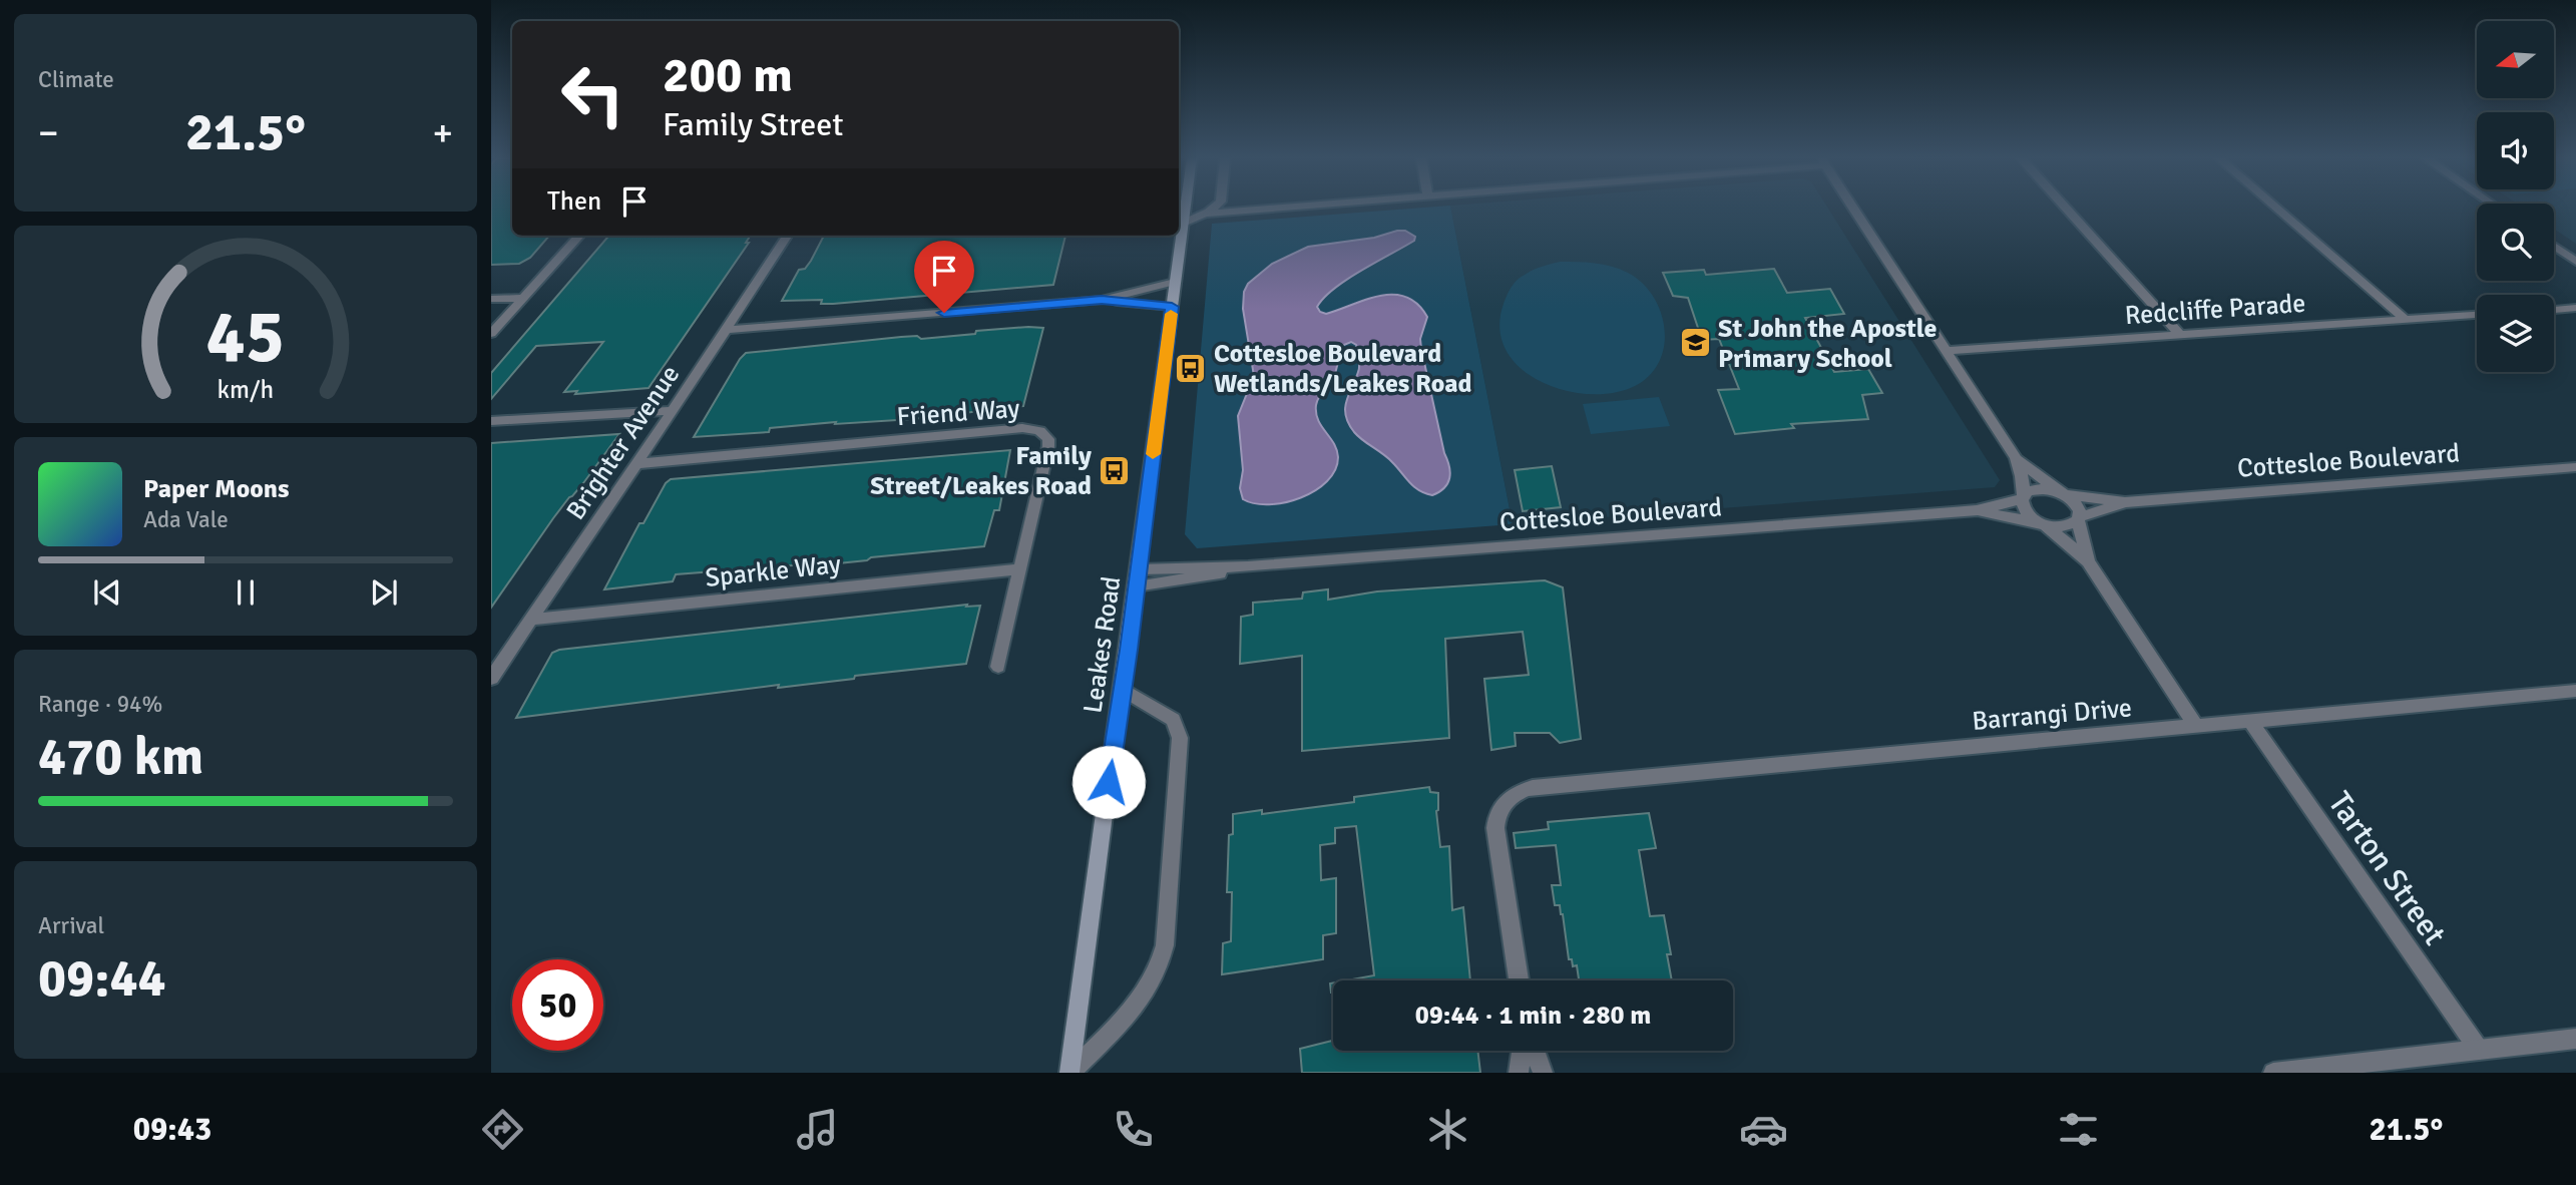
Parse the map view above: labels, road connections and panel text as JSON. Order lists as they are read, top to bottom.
{
  "streets": {
    "main road": ["Leakes Road"],
    "street": [
      "Redcliffe Parade",
      "Friend Way",
      "Brighter Avenue",
      "Cottesloe Boulevard",
      "Sparkle Way",
      "Barrangi Drive",
      "Tarton Street"
    ]
  },
  "crossings": [
    ["Friend Way", "Brighter Avenue"],
    ["Friend Way", "Sparkle Way"],
    ["Brighter Avenue", "Sparkle Way"],
    ["Cottesloe Boulevard", "Leakes Road"],
    ["Barrangi Drive", "Tarton Street"]
  ],
  "places": {
    "school or university": ["St John the Apostle Primary School"],
    "bus stop": ["Cottesloe Boulevard Wetlands/Leakes Road", "Family Street/Leakes Road"]
  },
  "north": "left",
  "page": {
    "tile": [
      "Climate",
      ["Range · 94%", "470 km"],
      ["Arrival", "09:44"]
    ],
    "turn": ["200 m", "Family Street"],
    "heat": ["−", "21.5°", "+"],
    "then": "Then",
    "song": ["Paper Moons", "Ada Vale"],
    "limit": "50",
    "trip": "09:44 · 1 min · 280 m",
    "tabs": ["09:43", "21.5°"],
    "gauge": ["45", "km/h"]
  }
}
